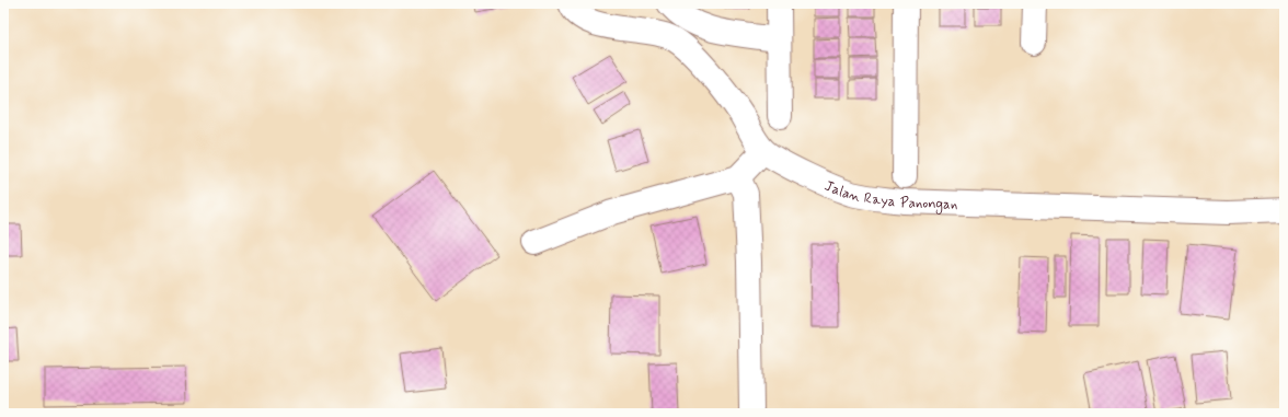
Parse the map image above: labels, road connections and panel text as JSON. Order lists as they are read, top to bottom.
{
  "streets": {
    "street": ["Jalan Raya Panongan"]
  }
}
